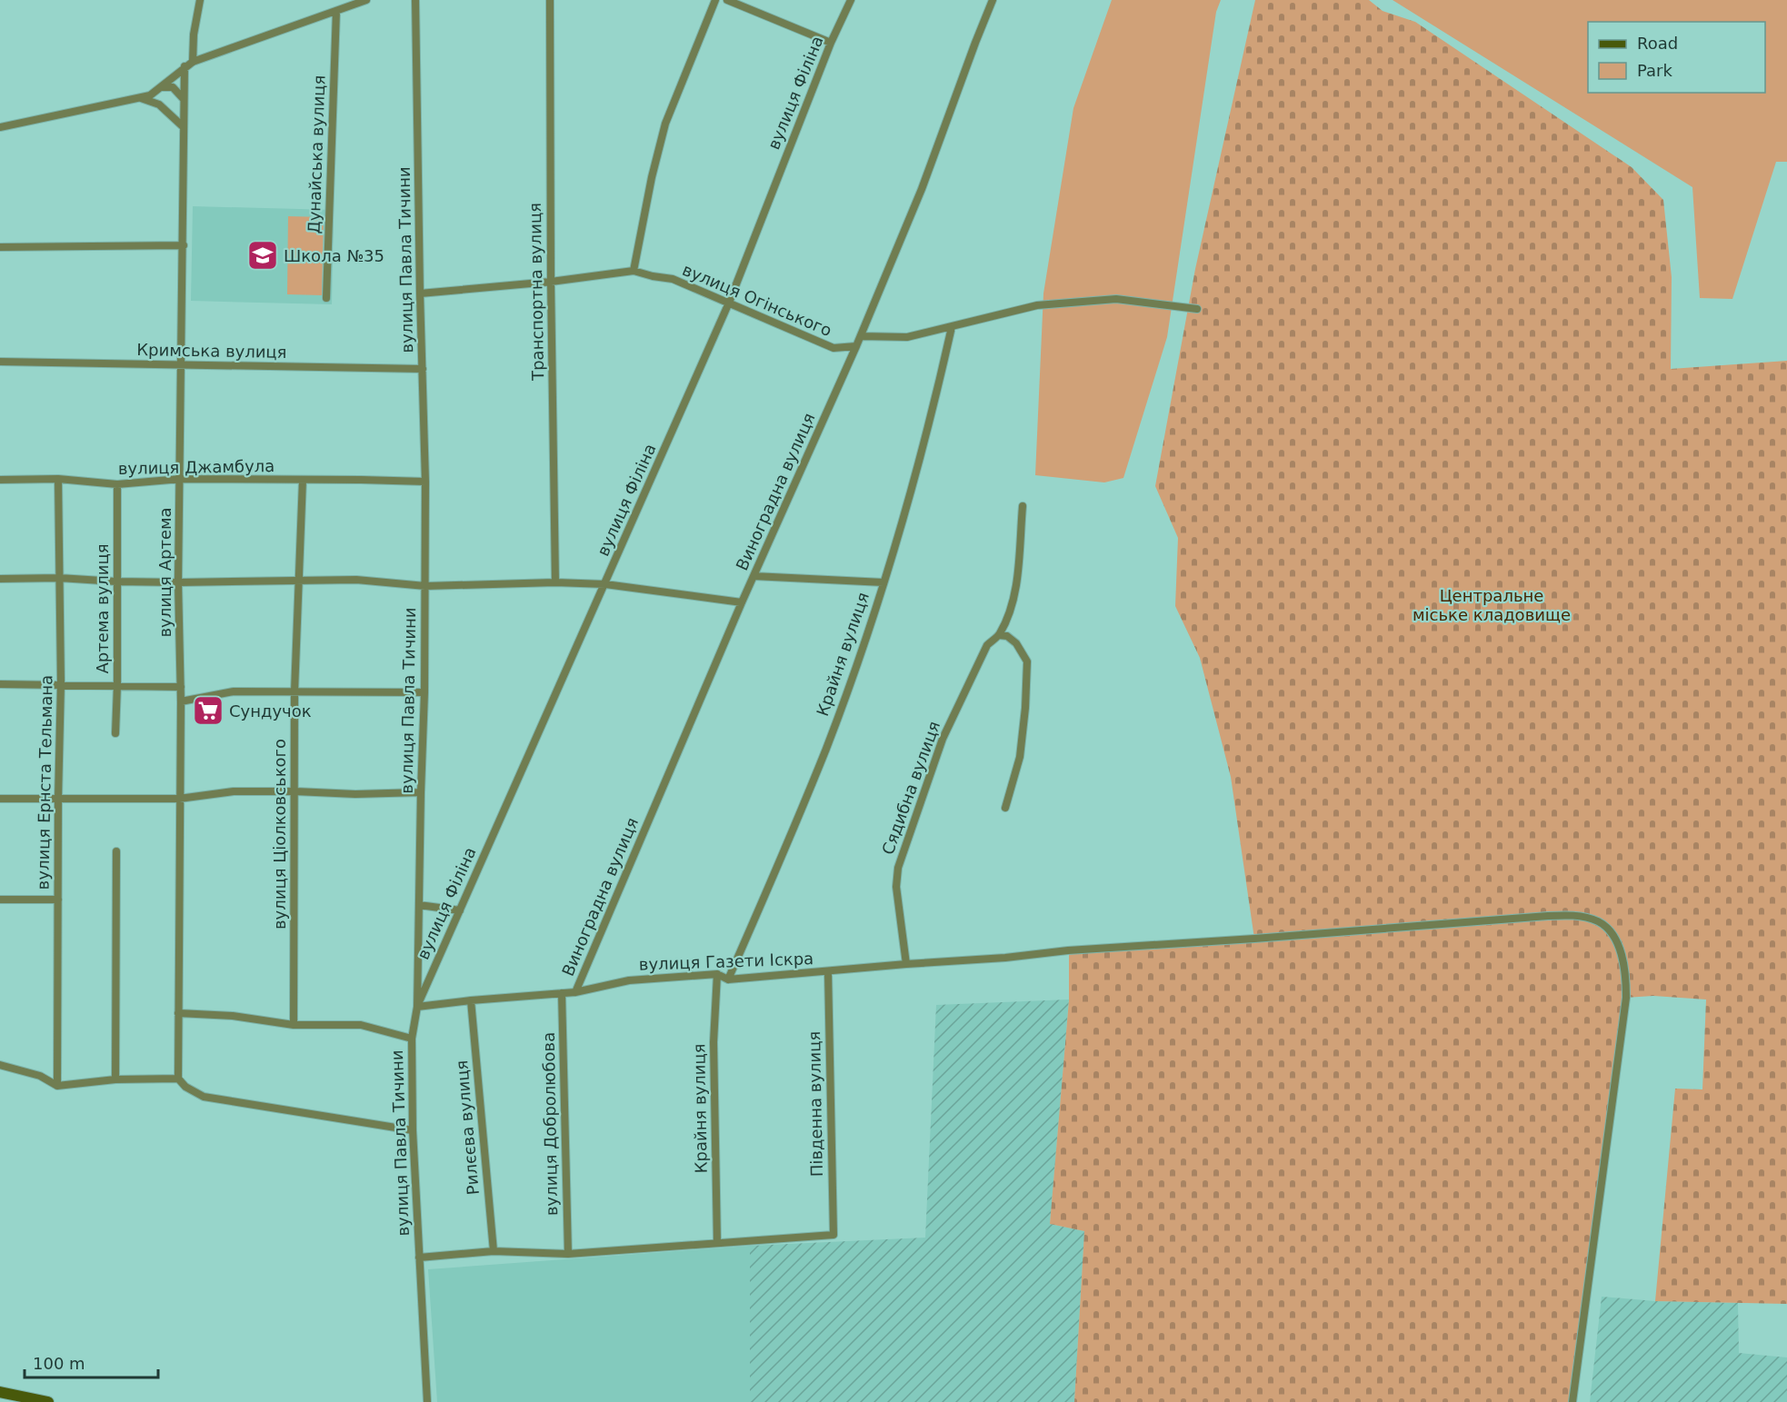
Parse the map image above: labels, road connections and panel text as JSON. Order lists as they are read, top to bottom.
{
  "streets": {
    "street": [
      "вулиця Філіна",
      "Дунайська вулиця",
      "вулиця Павла Тичини",
      "Транспортна вулиця",
      "вулиця Огінського",
      "Кримська вулиця",
      "вулиця Джамбула",
      "Виноградна вулиця",
      "вулиця Артема",
      "Артема вулиця",
      "Крайня вулиця",
      "вулиця Ернста Тельмана",
      "Сядибна вулиця",
      "вулиця Ціолковського",
      "вулиця Газети Іскра",
      "Південна вулиця",
      "вулиця Добролюбова",
      "Рилєєва вулиця"
    ]
  },
  "crossings": [
    ["вулиця Філіна", "вулиця Павла Тичини"],
    ["вулиця Філіна", "вулиця Огінського"],
    ["вулиця Філіна", "вулиця Газети Іскра"],
    ["вулиця Павла Тичини", "вулиця Огінського"],
    ["вулиця Павла Тичини", "Кримська вулиця"],
    ["вулиця Павла Тичини", "вулиця Джамбула"],
    ["вулиця Павла Тичини", "вулиця Газети Іскра"],
    ["Транспортна вулиця", "вулиця Огінського"],
    ["вулиця Огінського", "Виноградна вулиця"],
    ["Кримська вулиця", "вулиця Артема"],
    ["вулиця Джамбула", "вулиця Артема"],
    ["вулиця Джамбула", "Артема вулиця"],
    ["вулиця Джамбула", "вулиця Ернста Тельмана"],
    ["вулиця Джамбула", "вулиця Ціолковського"],
    ["Виноградна вулиця", "вулиця Газети Іскра"],
    ["Крайня вулиця", "вулиця Газети Іскра"],
    ["Крайня вулиця", "Південна вулиця"],
    ["Сядибна вулиця", "вулиця Газети Іскра"],
    ["вулиця Газети Іскра", "Південна вулиця"],
    ["вулиця Газети Іскра", "вулиця Добролюбова"],
    ["вулиця Газети Іскра", "Рилєєва вулиця"]
  ],
  "parks": ["Центральне міське кладовище"],
  "places": {
    "school or university": ["Школа №35"],
    "supermarket": ["Сундучок"]
  },
  "legend": ["Road", "Park"],
  "scale_bar": "100 m"
}
